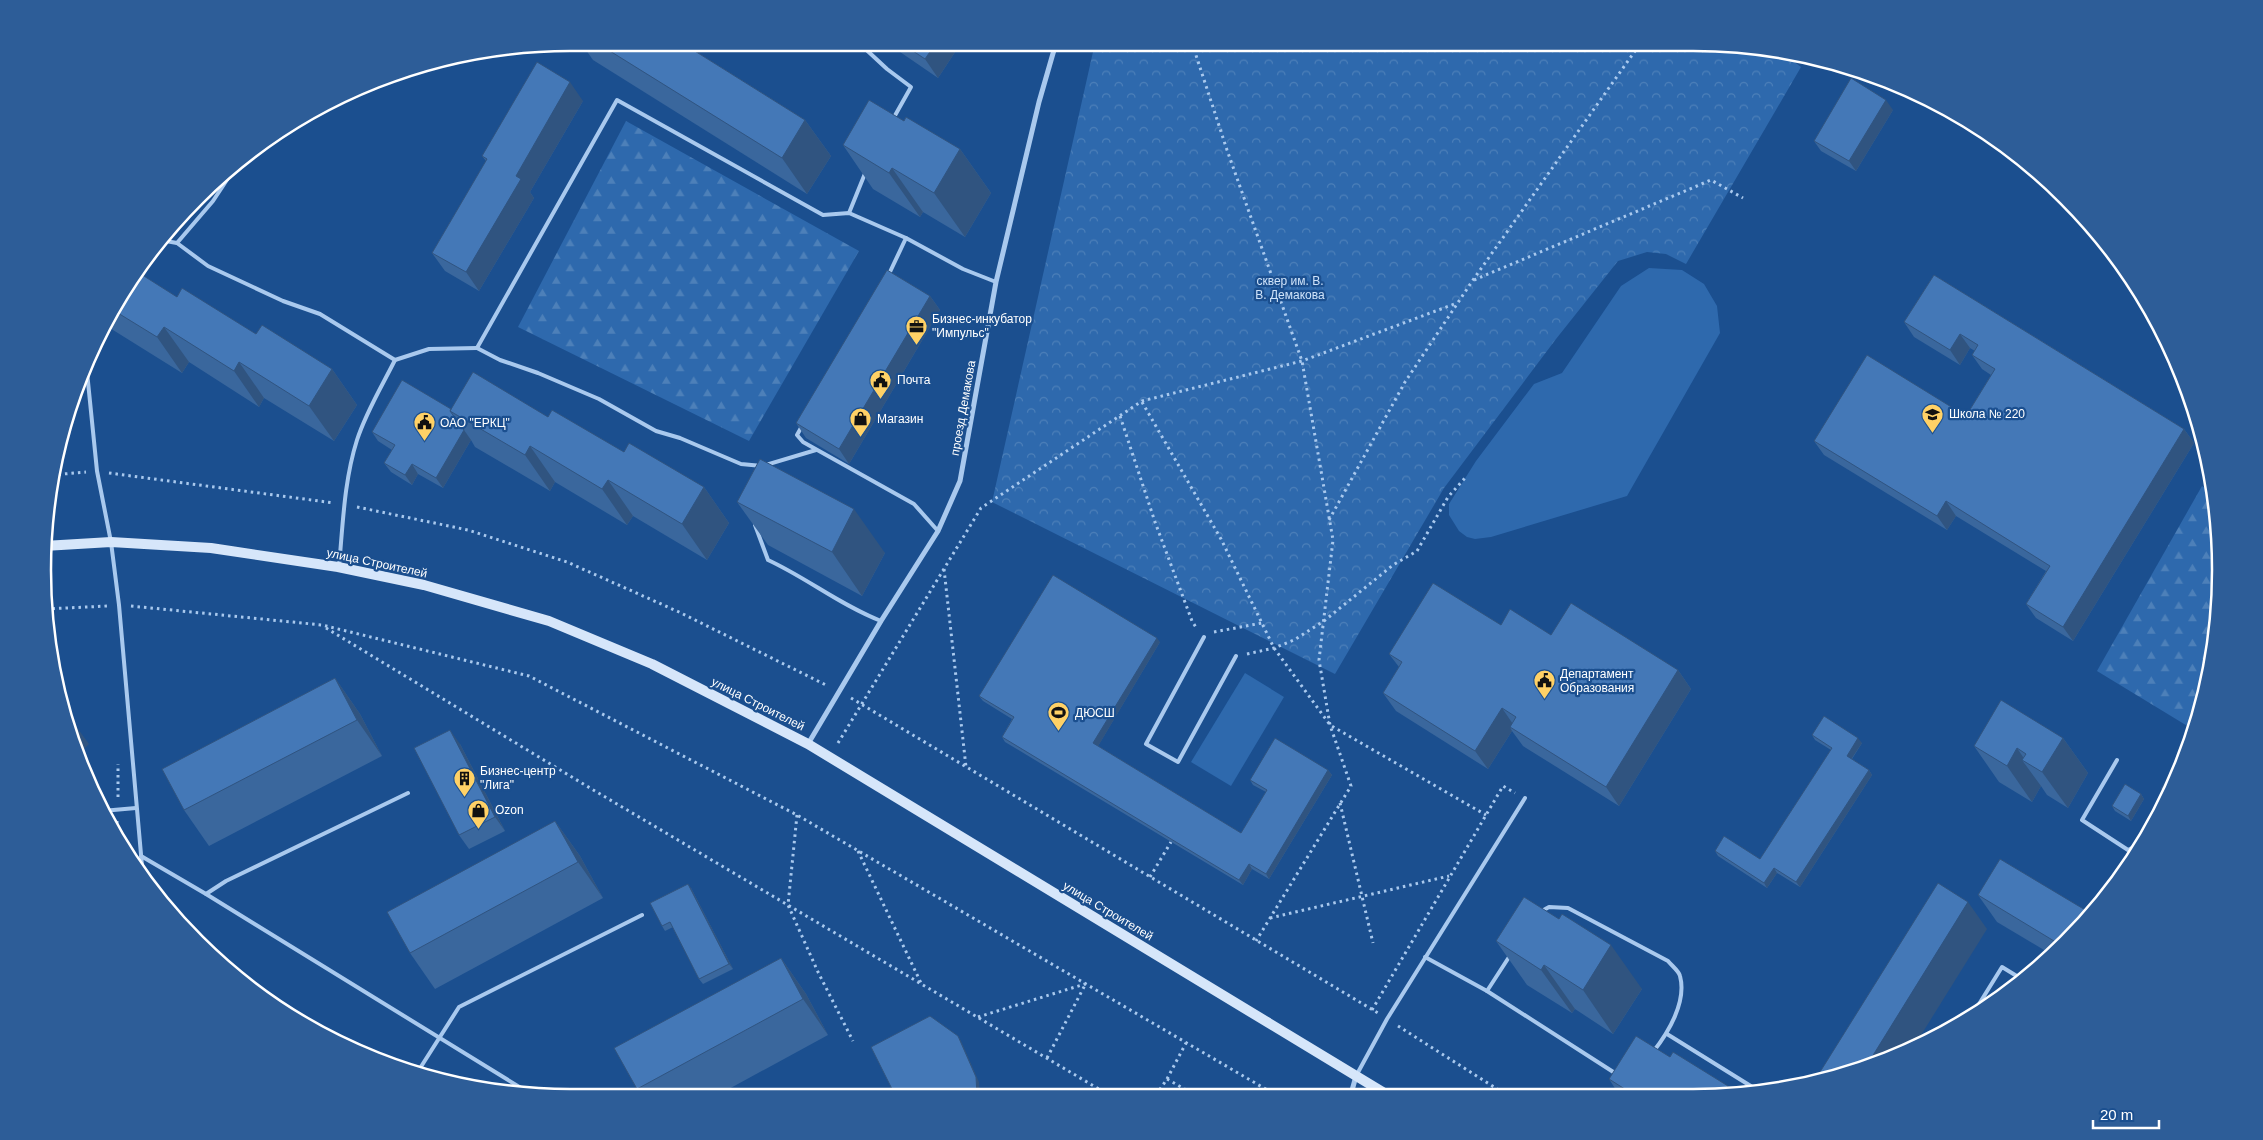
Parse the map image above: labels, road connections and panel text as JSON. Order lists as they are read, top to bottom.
{
  "streets": {
    "street": ["проезд Демакова", "улица Строителей"]
  },
  "crossings": [
    ["проезд Демакова", "улица Строителей"]
  ],
  "parks": ["сквер им. В. В. Демакова"],
  "places": {
    "office": ["Бизнес-инкубатор \"Импульс\""],
    "public building": ["Почта", "ОАО \"ЕРКЦ\"", "Департамент Образования"],
    "school or university": ["Школа № 220"],
    "shop": ["Магазин", "Ozon"],
    "sports": ["ДЮСШ"],
    "building": ["Бизнес-центр \"Лига\""]
  },
  "scale_bar": "20 m"
}
